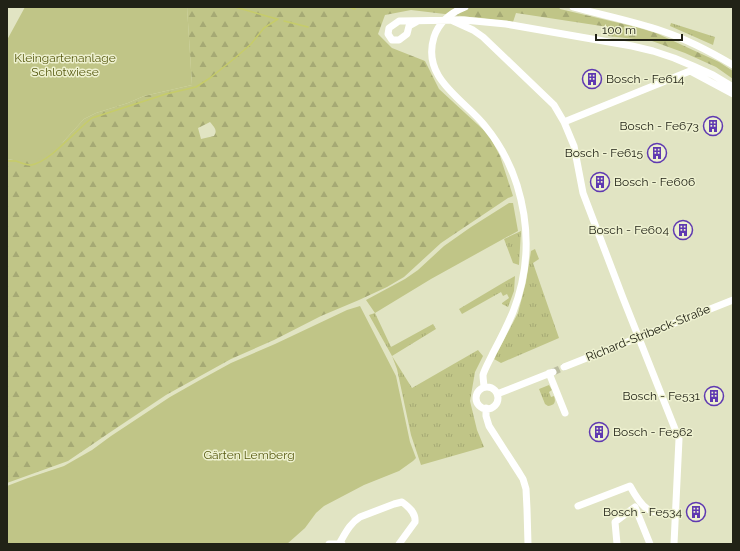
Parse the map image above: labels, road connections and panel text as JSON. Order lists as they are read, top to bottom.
{
  "streets": {
    "street": ["Richard-Stribeck-Straße"]
  },
  "parks": ["Kleingartenanlage Schlotwiese", "Gärten Lemberg"],
  "places": {
    "building": [
      "Bosch - Fe614",
      "Bosch - Fe673",
      "Bosch - Fe615",
      "Bosch - Fe606",
      "Bosch - Fe604",
      "Bosch - Fe531",
      "Bosch - Fe562",
      "Bosch - Fe534"
    ]
  },
  "scale_bar": "100 m"
}
